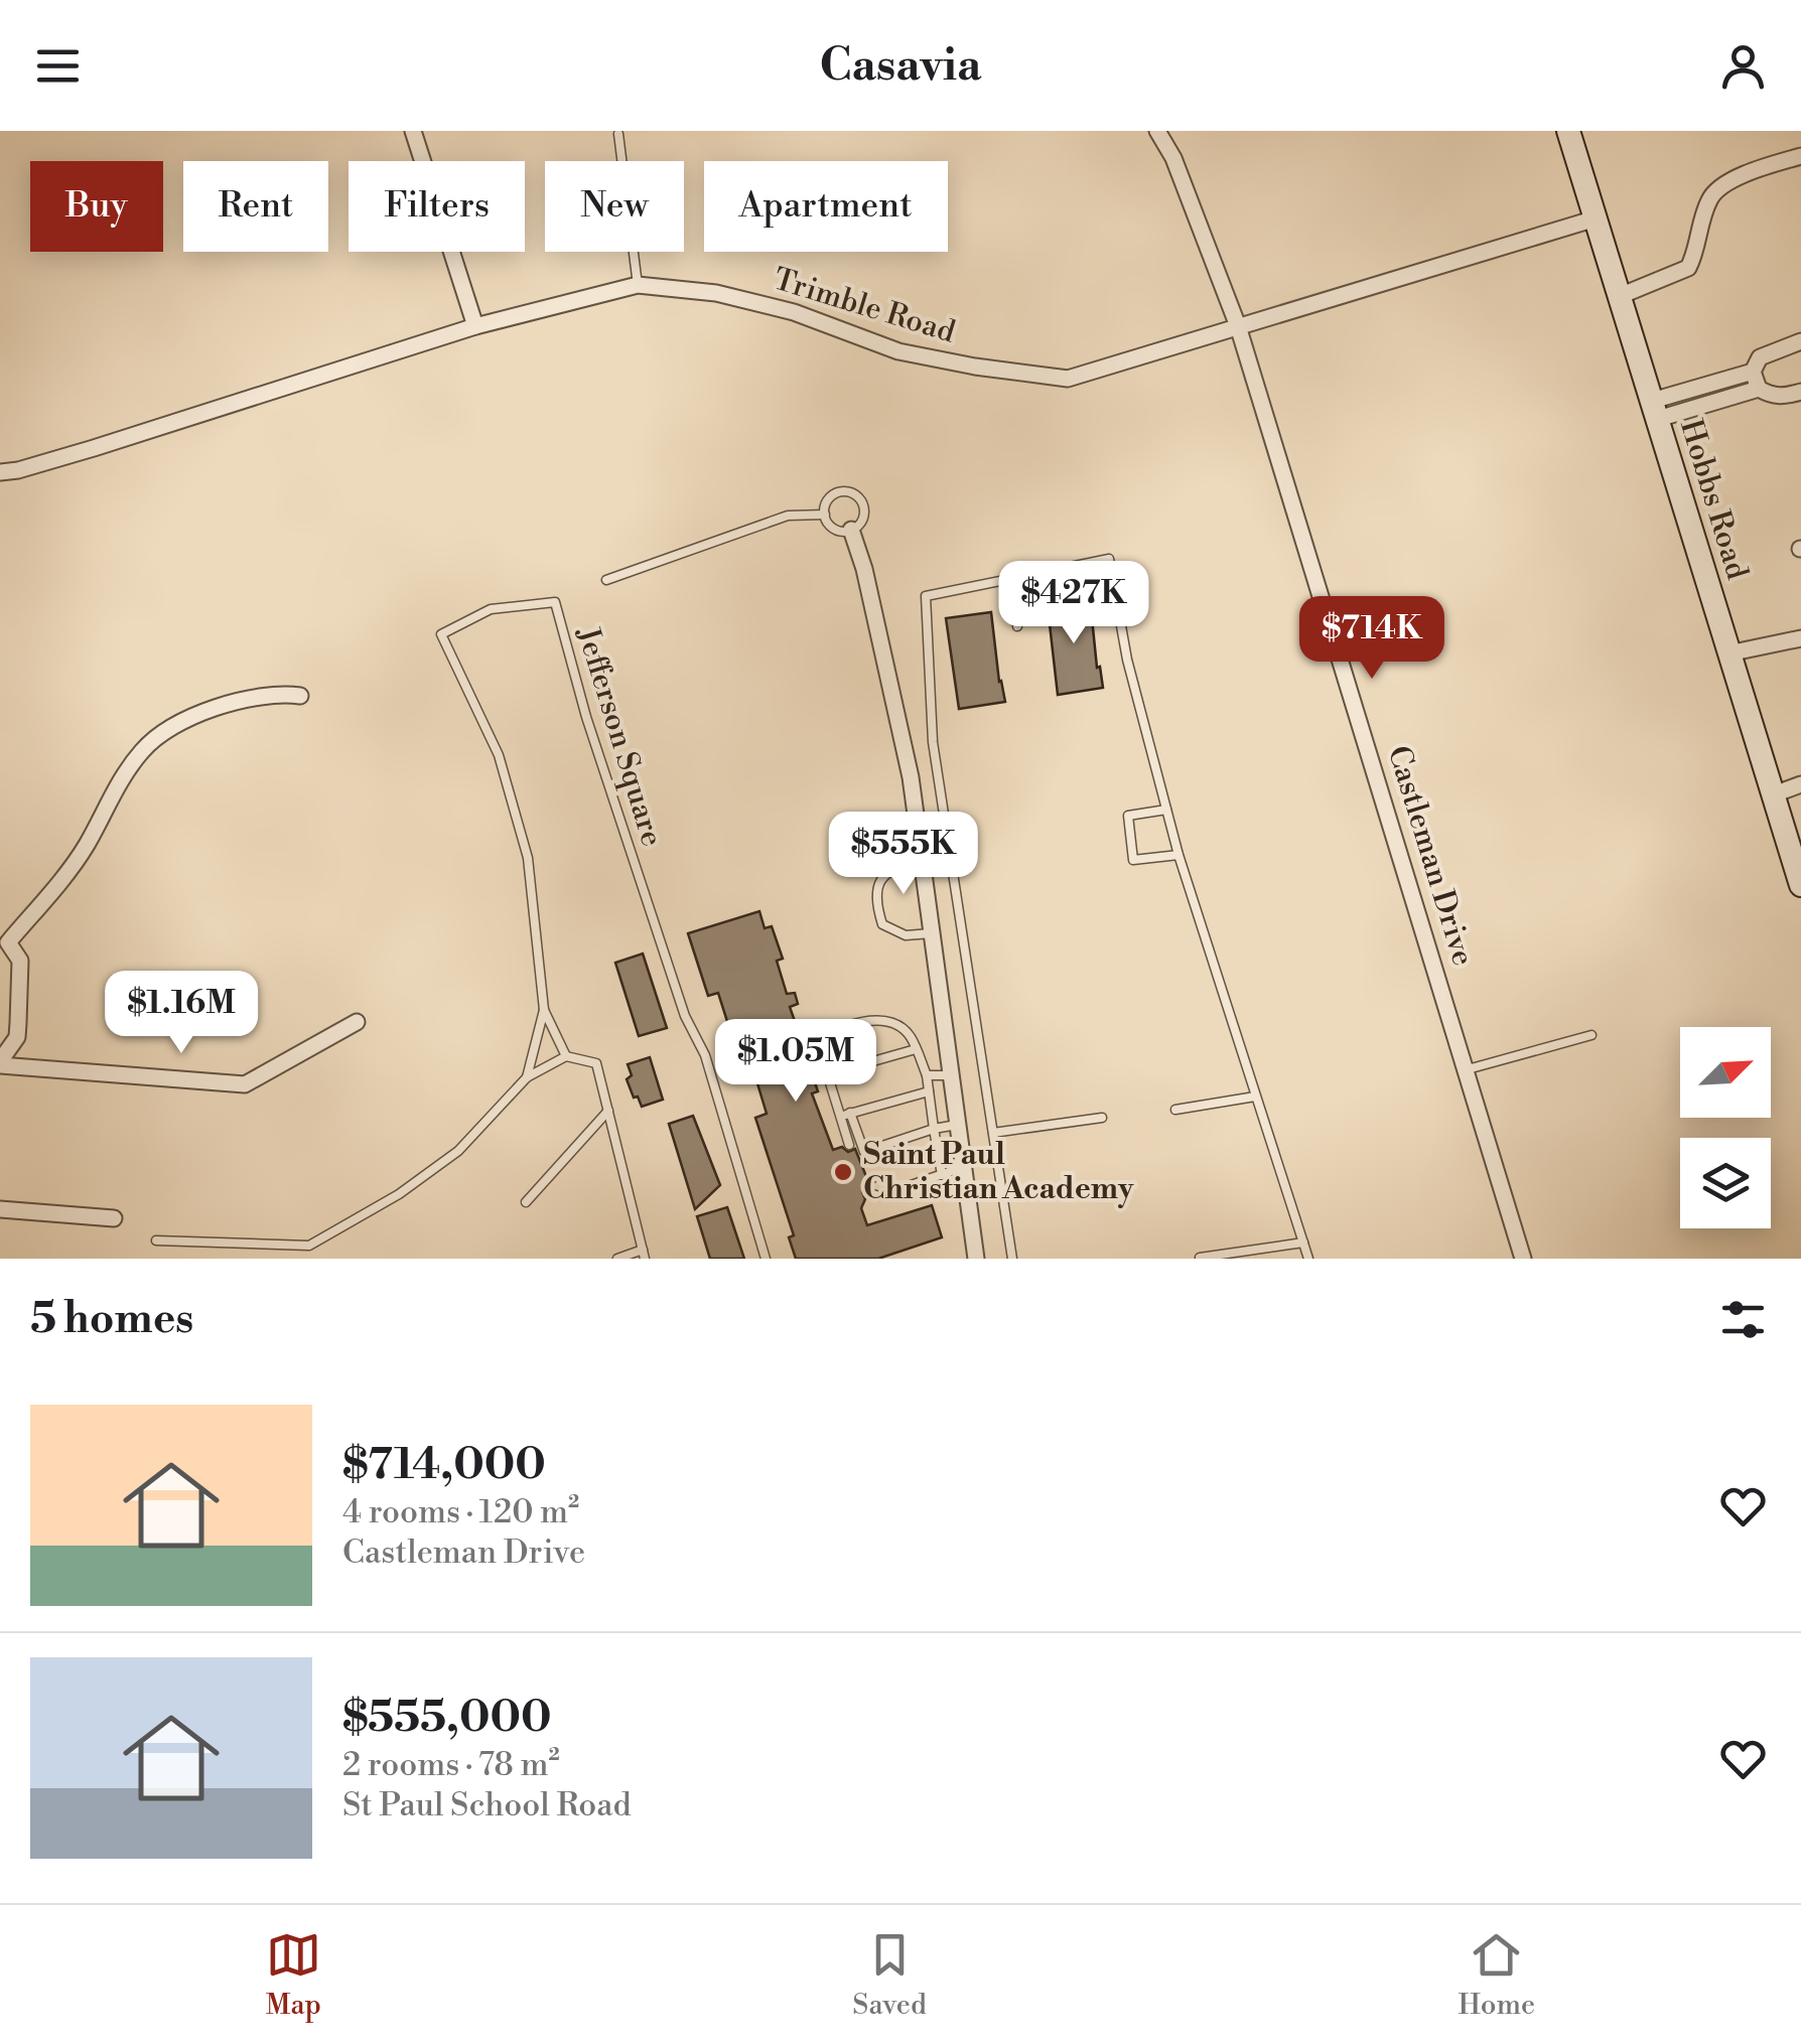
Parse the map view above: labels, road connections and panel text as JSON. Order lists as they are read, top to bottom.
{
  "streets": {
    "street": ["Trimble Road", "Hobbs Road", "Castleman Drive"],
    "lane": ["Jefferson Square"]
  },
  "crossings": [
    ["Trimble Road", "Hobbs Road"],
    ["Trimble Road", "Castleman Drive"]
  ],
  "places": ["Saint Paul Christian Academy"],
  "north": "top right",
  "page": {
    "header": "Casavia",
    "chip": [
      "Buy",
      "Rent",
      "Filters",
      "New",
      "Apartment"
    ],
    "price": [
      "$427K",
      "$714K",
      "$555K",
      "$1.16M",
      "$1.05M"
    ],
    "heading": "5 homes",
    "list": [
      {
        "name": "$714,000",
        "note": "4 rooms · 120 m² · Castleman Drive"
      },
      {
        "name": "$555,000",
        "note": "2 rooms · 78 m² · St Paul School Road"
      }
    ],
    "tabs": ["Map", "Saved", "Home"]
  }
}
